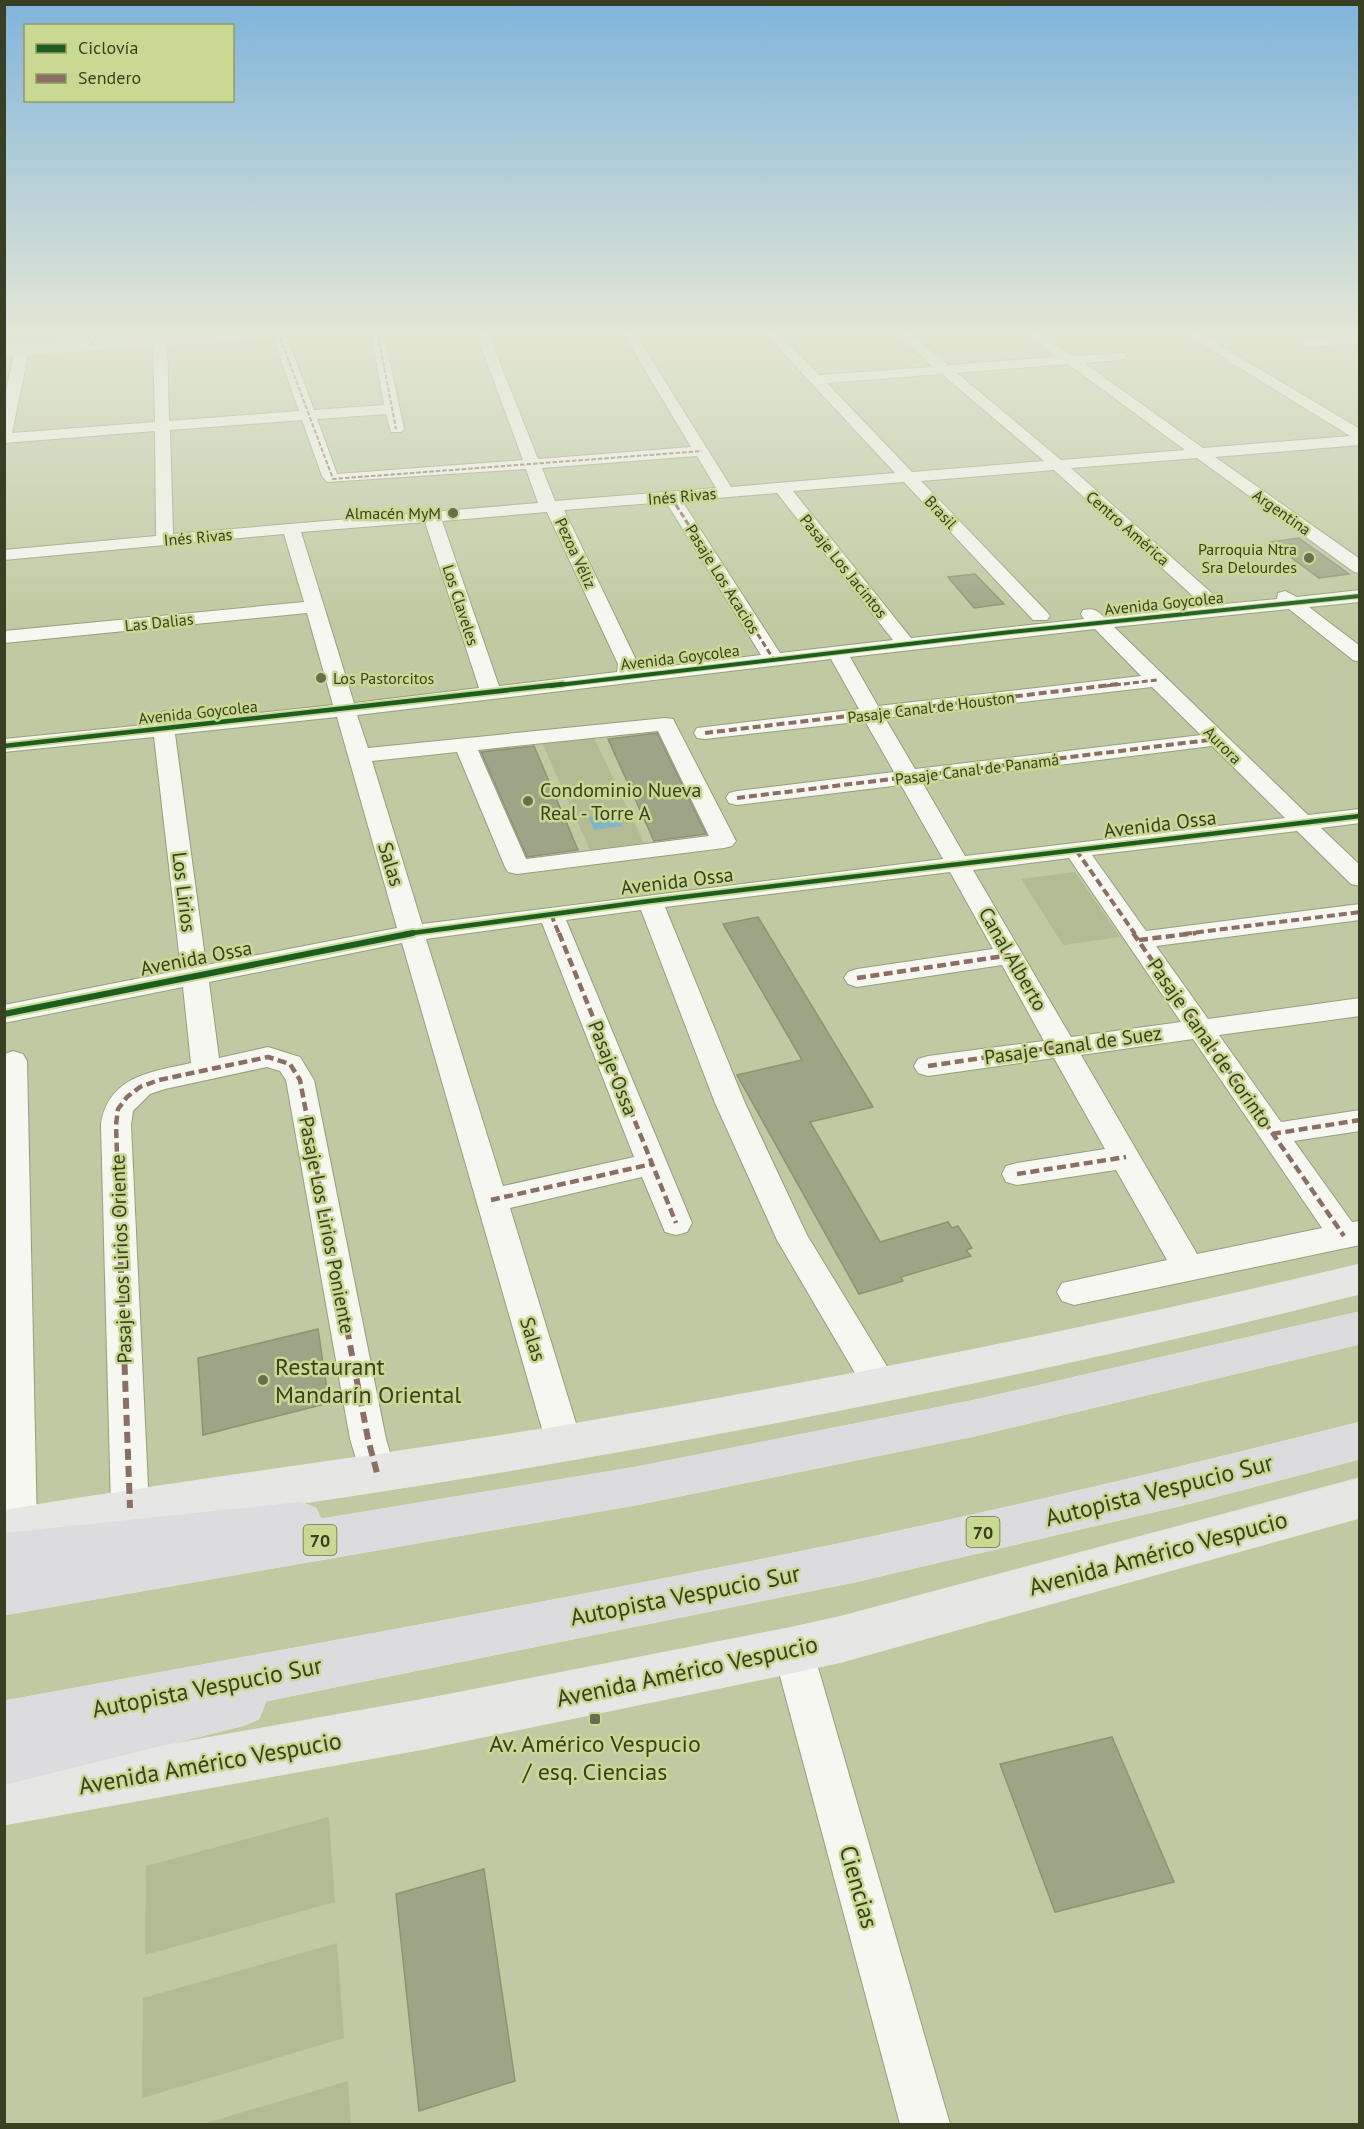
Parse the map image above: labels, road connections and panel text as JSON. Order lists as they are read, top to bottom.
{
  "streets": {
    "highway": ["Autopista Vespucio Sur", "70"],
    "main road": ["Avenida Américo Vespucio"],
    "street": [
      "Inés Rivas",
      "Brasil",
      "Argentina",
      "Centro América",
      "Pezoa Véliz",
      "Pasaje Los Jacintos",
      "Pasaje Los Acacios",
      "Avenida Goycolea",
      "Los Claveles",
      "Las Dalias",
      "Pasaje Canal de Houston",
      "Aurora",
      "Pasaje Canal de Panamá",
      "Avenida Ossa",
      "Salas",
      "Los Lirios",
      "Canal Alberto",
      "Pasaje Canal de Corinto",
      "Pasaje Canal de Suez",
      "Pasaje Ossa",
      "Pasaje Los Lirios Poniente",
      "Pasaje Los Lirios Oriente",
      "Ciencias"
    ]
  },
  "crossings": [
    ["Inés Rivas", "Brasil"],
    ["Inés Rivas", "Argentina"],
    ["Inés Rivas", "Centro América"],
    ["Inés Rivas", "Pezoa Véliz"],
    ["Inés Rivas", "Pasaje Los Jacintos"],
    ["Inés Rivas", "Pasaje Los Acacios"],
    ["Inés Rivas", "Los Claveles"],
    ["Inés Rivas", "Salas"],
    ["Brasil", "Avenida Goycolea"],
    ["Centro América", "Avenida Goycolea"],
    ["Pezoa Véliz", "Avenida Goycolea"],
    ["Pasaje Los Jacintos", "Avenida Goycolea"],
    ["Pasaje Los Acacios", "Avenida Goycolea"],
    ["Avenida Goycolea", "Los Claveles"],
    ["Avenida Goycolea", "Aurora"],
    ["Avenida Goycolea", "Salas"],
    ["Avenida Goycolea", "Los Lirios"],
    ["Avenida Goycolea", "Canal Alberto"],
    ["Las Dalias", "Salas"],
    ["Pasaje Canal de Houston", "Aurora"],
    ["Pasaje Canal de Houston", "Canal Alberto"],
    ["Aurora", "Pasaje Canal de Panamá"],
    ["Aurora", "Avenida Ossa"],
    ["Pasaje Canal de Panamá", "Canal Alberto"],
    ["Avenida Ossa", "Salas"],
    ["Avenida Ossa", "Los Lirios"],
    ["Avenida Ossa", "Canal Alberto"],
    ["Avenida Ossa", "Pasaje Canal de Corinto"],
    ["Avenida Ossa", "Pasaje Ossa"],
    ["Los Lirios", "Pasaje Los Lirios Poniente"],
    ["Los Lirios", "Pasaje Los Lirios Oriente"],
    ["Canal Alberto", "Pasaje Canal de Suez"],
    ["Pasaje Canal de Corinto", "Pasaje Canal de Suez"],
    ["Pasaje Los Lirios Poniente", "Pasaje Los Lirios Oriente"],
    ["Avenida Américo Vespucio", "Ciencias"]
  ],
  "places": {
    "other": [
      "Almacén MyM",
      "Parroquia Ntra Sra Delourdes",
      "Los Pastorcitos",
      "Condominio Nueva Real - Torre A",
      "Restaurant Mandarín Oriental"
    ],
    "transit": ["Av. Américo Vespucio / esq. Ciencias"]
  },
  "legend": ["Ciclovía", "Sendero"]
}
